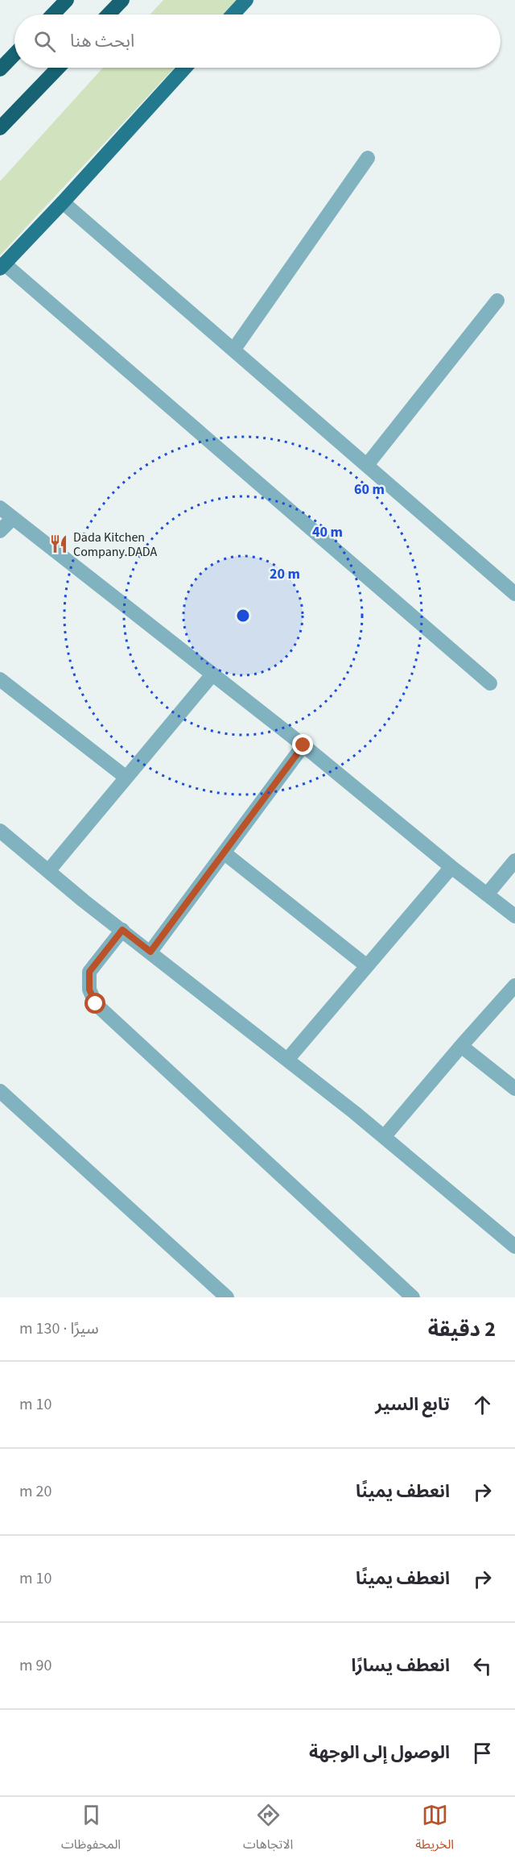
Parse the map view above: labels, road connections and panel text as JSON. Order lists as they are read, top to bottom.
{
  "places": {
    "restaurant": ["Dada Kitchen Company.DADA"]
  },
  "page": {
    "search": "ابحث هنا",
    "heading": ["2 دقيقة", "سيرًا · 130 m"],
    "list": [
      ["تابع السير", "10 m"],
      ["انعطف يمينًا", "20 m"],
      ["انعطف يمينًا", "10 m"],
      ["انعطف يسارًا", "90 m"],
      "الوصول إلى الوجهة"
    ],
    "nav": ["الخريطة", "الاتجاهات", "المحفوظات"]
  },
  "rings": ["60 m", "40 m", "20 m"]
}
